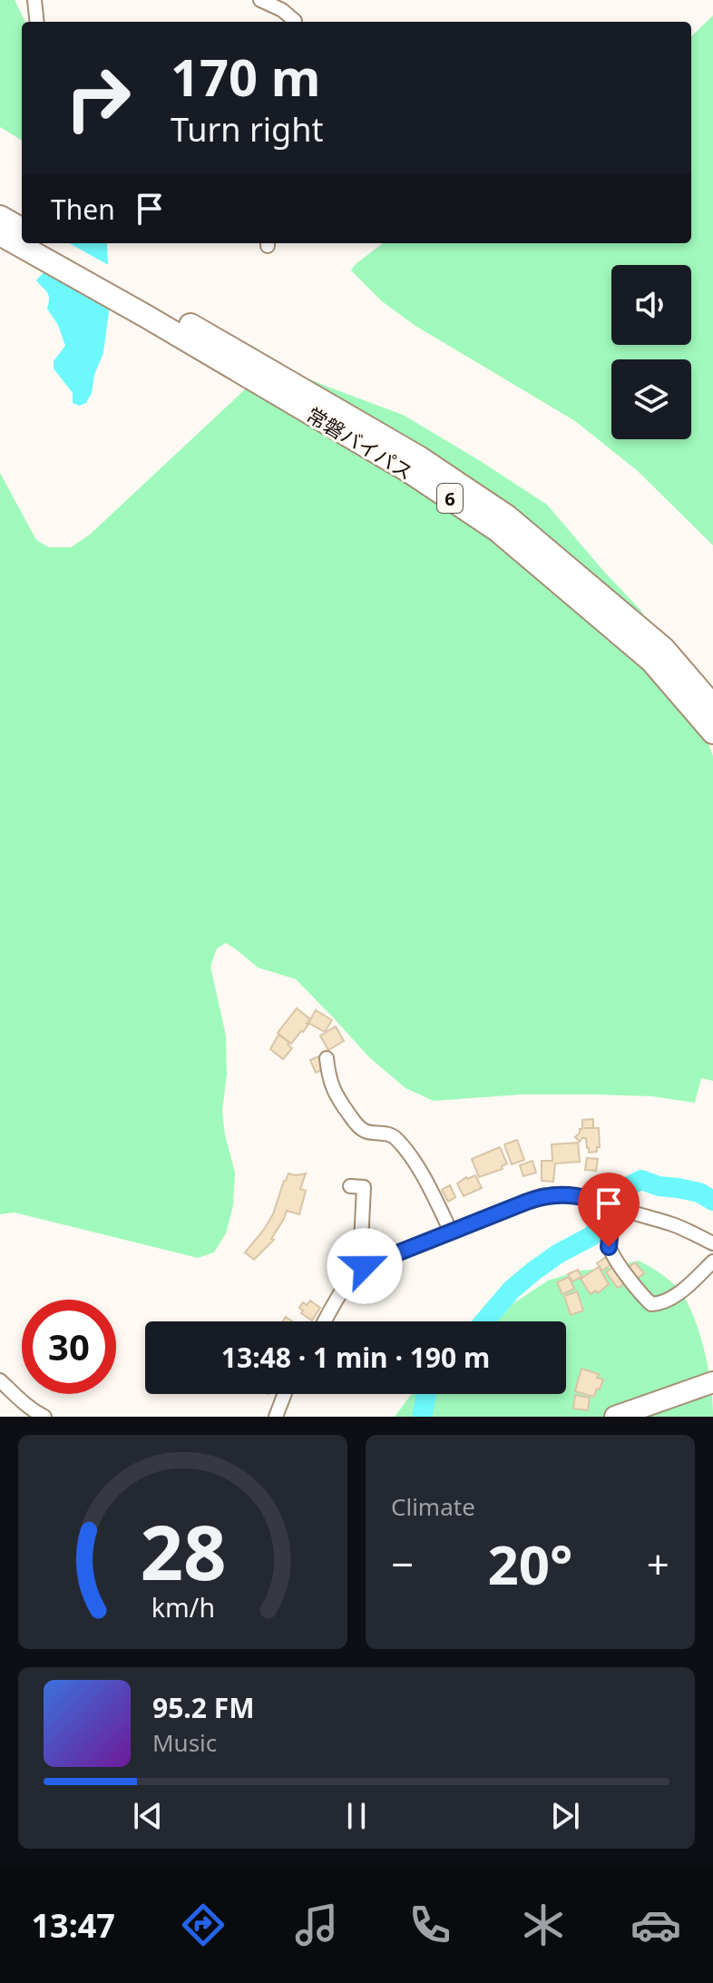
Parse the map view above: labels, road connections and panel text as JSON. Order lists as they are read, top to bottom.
{
  "streets": {
    "highway": ["常磐バイパス", "6"]
  },
  "page": {
    "turn": ["170 m", "Turn right"],
    "then": "Then",
    "limit": "30",
    "trip": "13:48 · 1 min · 190 m",
    "tile": "Climate",
    "heat": ["−", "20°", "+"],
    "song": ["95.2 FM", "Music"],
    "tabs": "13:47",
    "gauge": ["28", "km/h"]
  }
}
